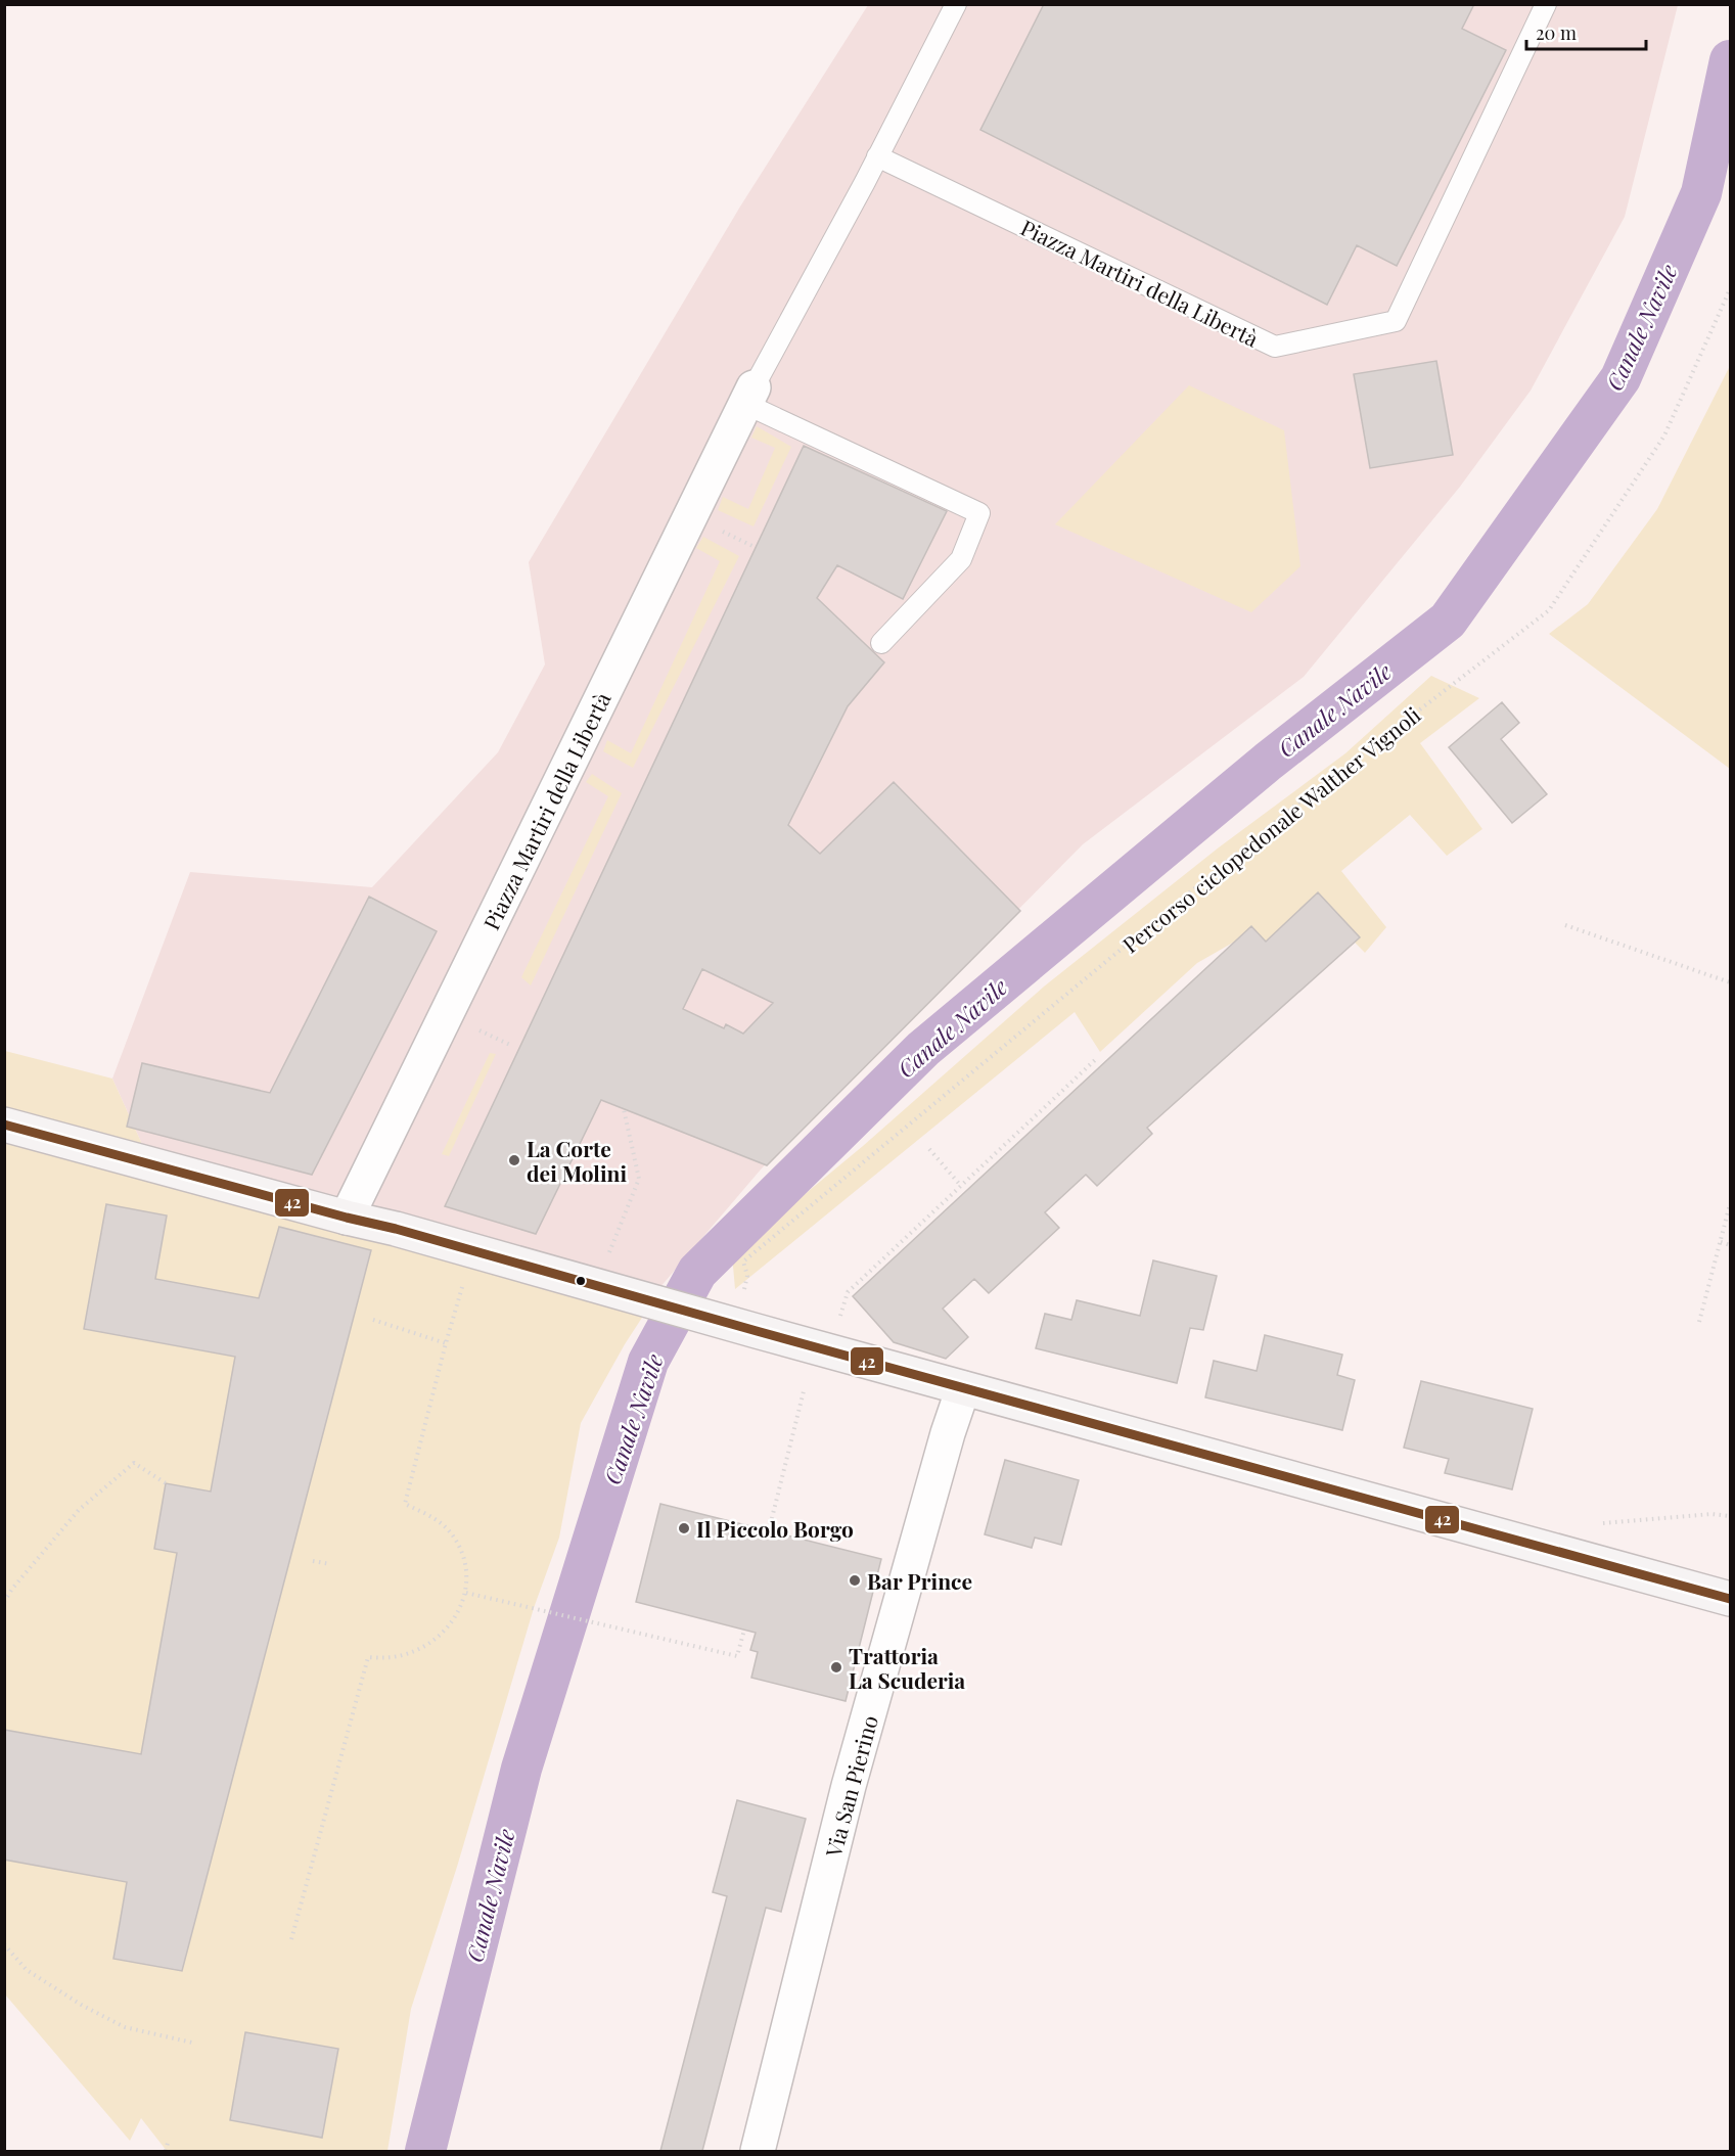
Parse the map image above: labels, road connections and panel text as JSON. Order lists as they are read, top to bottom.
{
  "streets": {
    "street": ["Piazza Martiri della Libertà", "Via San Pierino"],
    "path": ["Percorso ciclopedonale Walther Vignoli"]
  },
  "water": ["Canale Navile"],
  "places": [
    "La Corte dei Molini",
    "Il Piccolo Borgo",
    "Bar Prince",
    "Trattoria La Scuderia"
  ],
  "lines": ["transit line 42"],
  "scale_bar": "20 m"
}
